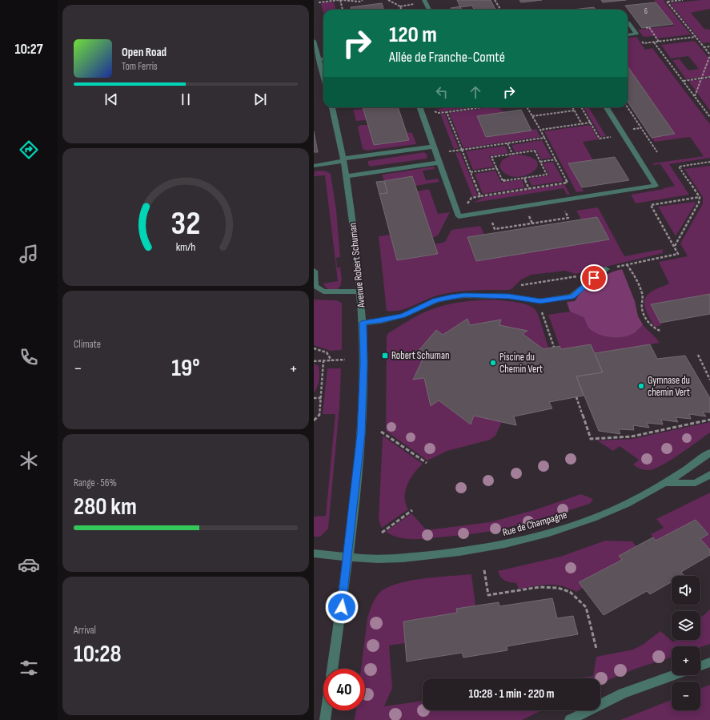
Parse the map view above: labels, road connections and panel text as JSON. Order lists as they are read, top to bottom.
{
  "streets": {
    "street": ["Avenue Robert Schuman", "Rue de Champagne"]
  },
  "crossings": [
    ["Avenue Robert Schuman", "Rue de Champagne"]
  ],
  "places": {
    "transit": ["Robert Schuman"],
    "other": ["Piscine du Chemin Vert", "Gymnase du chemin Vert"]
  },
  "house_numbers": ["6"],
  "page": {
    "tabs": "10:27",
    "turn": ["120 m", "Allée de Franche-Comté"],
    "song": ["Open Road", "Tom Ferris"],
    "tile": [
      "Climate",
      ["Range · 56%", "280 km"],
      ["Arrival", "10:28"]
    ],
    "heat": ["−", "19°", "+"],
    "map_buttons": ["+", "−"],
    "limit": "40",
    "trip": "10:28 · 1 min · 220 m",
    "gauge": ["32", "km/h"]
  }
}
